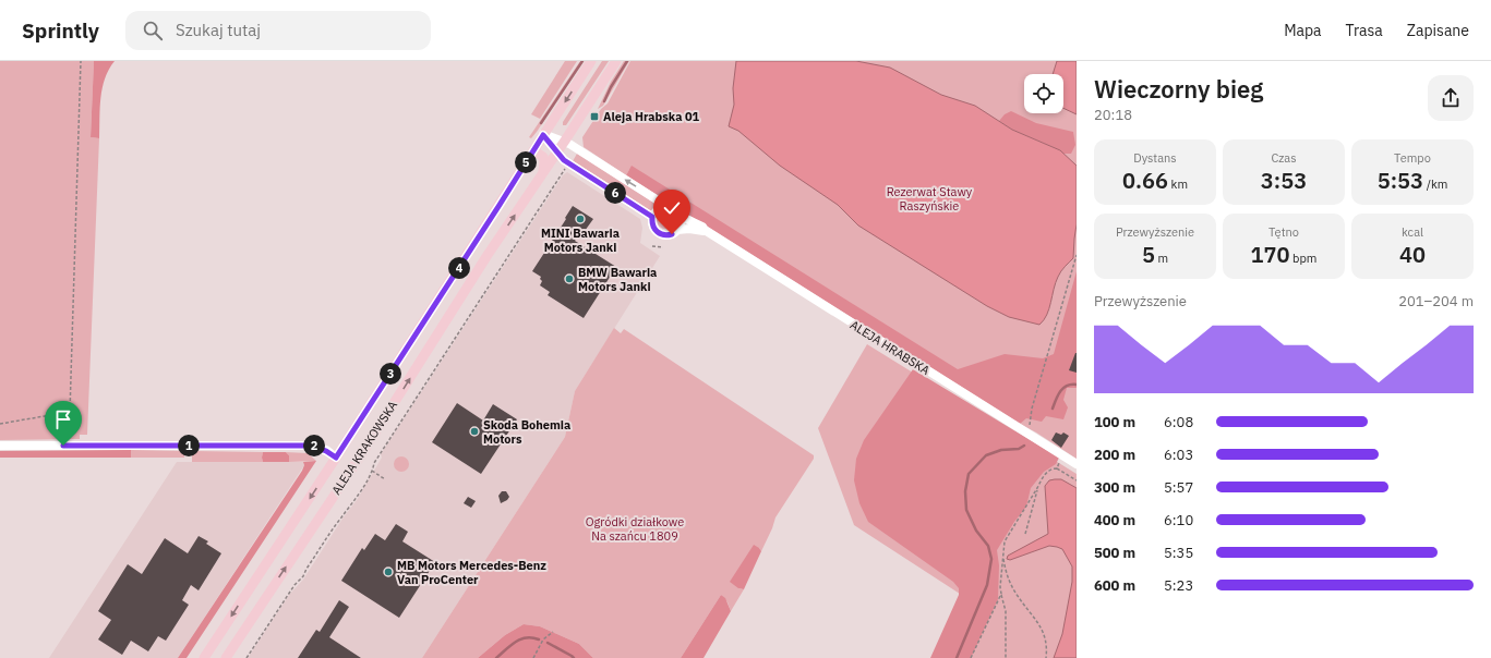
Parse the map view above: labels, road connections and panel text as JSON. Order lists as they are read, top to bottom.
{
  "streets": {
    "main road": ["ALEJA KRAKOWSKA"],
    "street": ["ALEJA HRABSKA"]
  },
  "parks": ["Rezerwat Stawy Raszyńskie", "Ogródki działkowe Na szańcu 1809"],
  "places": {
    "transit": ["Aleja Hrabska 01"],
    "other": [
      "MINI Bawaria Motors Janki",
      "BMW Bawaria Motors Janki",
      "Skoda Bohemia Motors",
      "MB Motors Mercedes-Benz Van ProCenter"
    ]
  },
  "page": {
    "header": "Sprintly",
    "search": "Szukaj tutaj",
    "nav": ["Mapa", "Trasa", "Zapisane"],
    "heading": ["Wieczorny bieg", "20:18"],
    "stats": [
      ["Dystans", "0.66 km"],
      ["Czas", "3:53"],
      ["Tempo", "5:53 /km"],
      ["Przewyższenie", "5 m"],
      ["Tętno", "170 bpm"],
      ["kcal", "40"]
    ],
    "pins": [
      "5",
      "6",
      "4",
      "3",
      "1",
      "2"
    ],
    "chart": ["Przewyższenie", "201–204 m"],
    "list": [
      {
        "name": "100 m",
        "note": "6:08"
      },
      {
        "name": "200 m",
        "note": "6:03"
      },
      {
        "name": "300 m",
        "note": "5:57"
      },
      {
        "name": "400 m",
        "note": "6:10"
      },
      {
        "name": "500 m",
        "note": "5:35"
      },
      {
        "name": "600 m",
        "note": "5:23"
      }
    ]
  }
}
